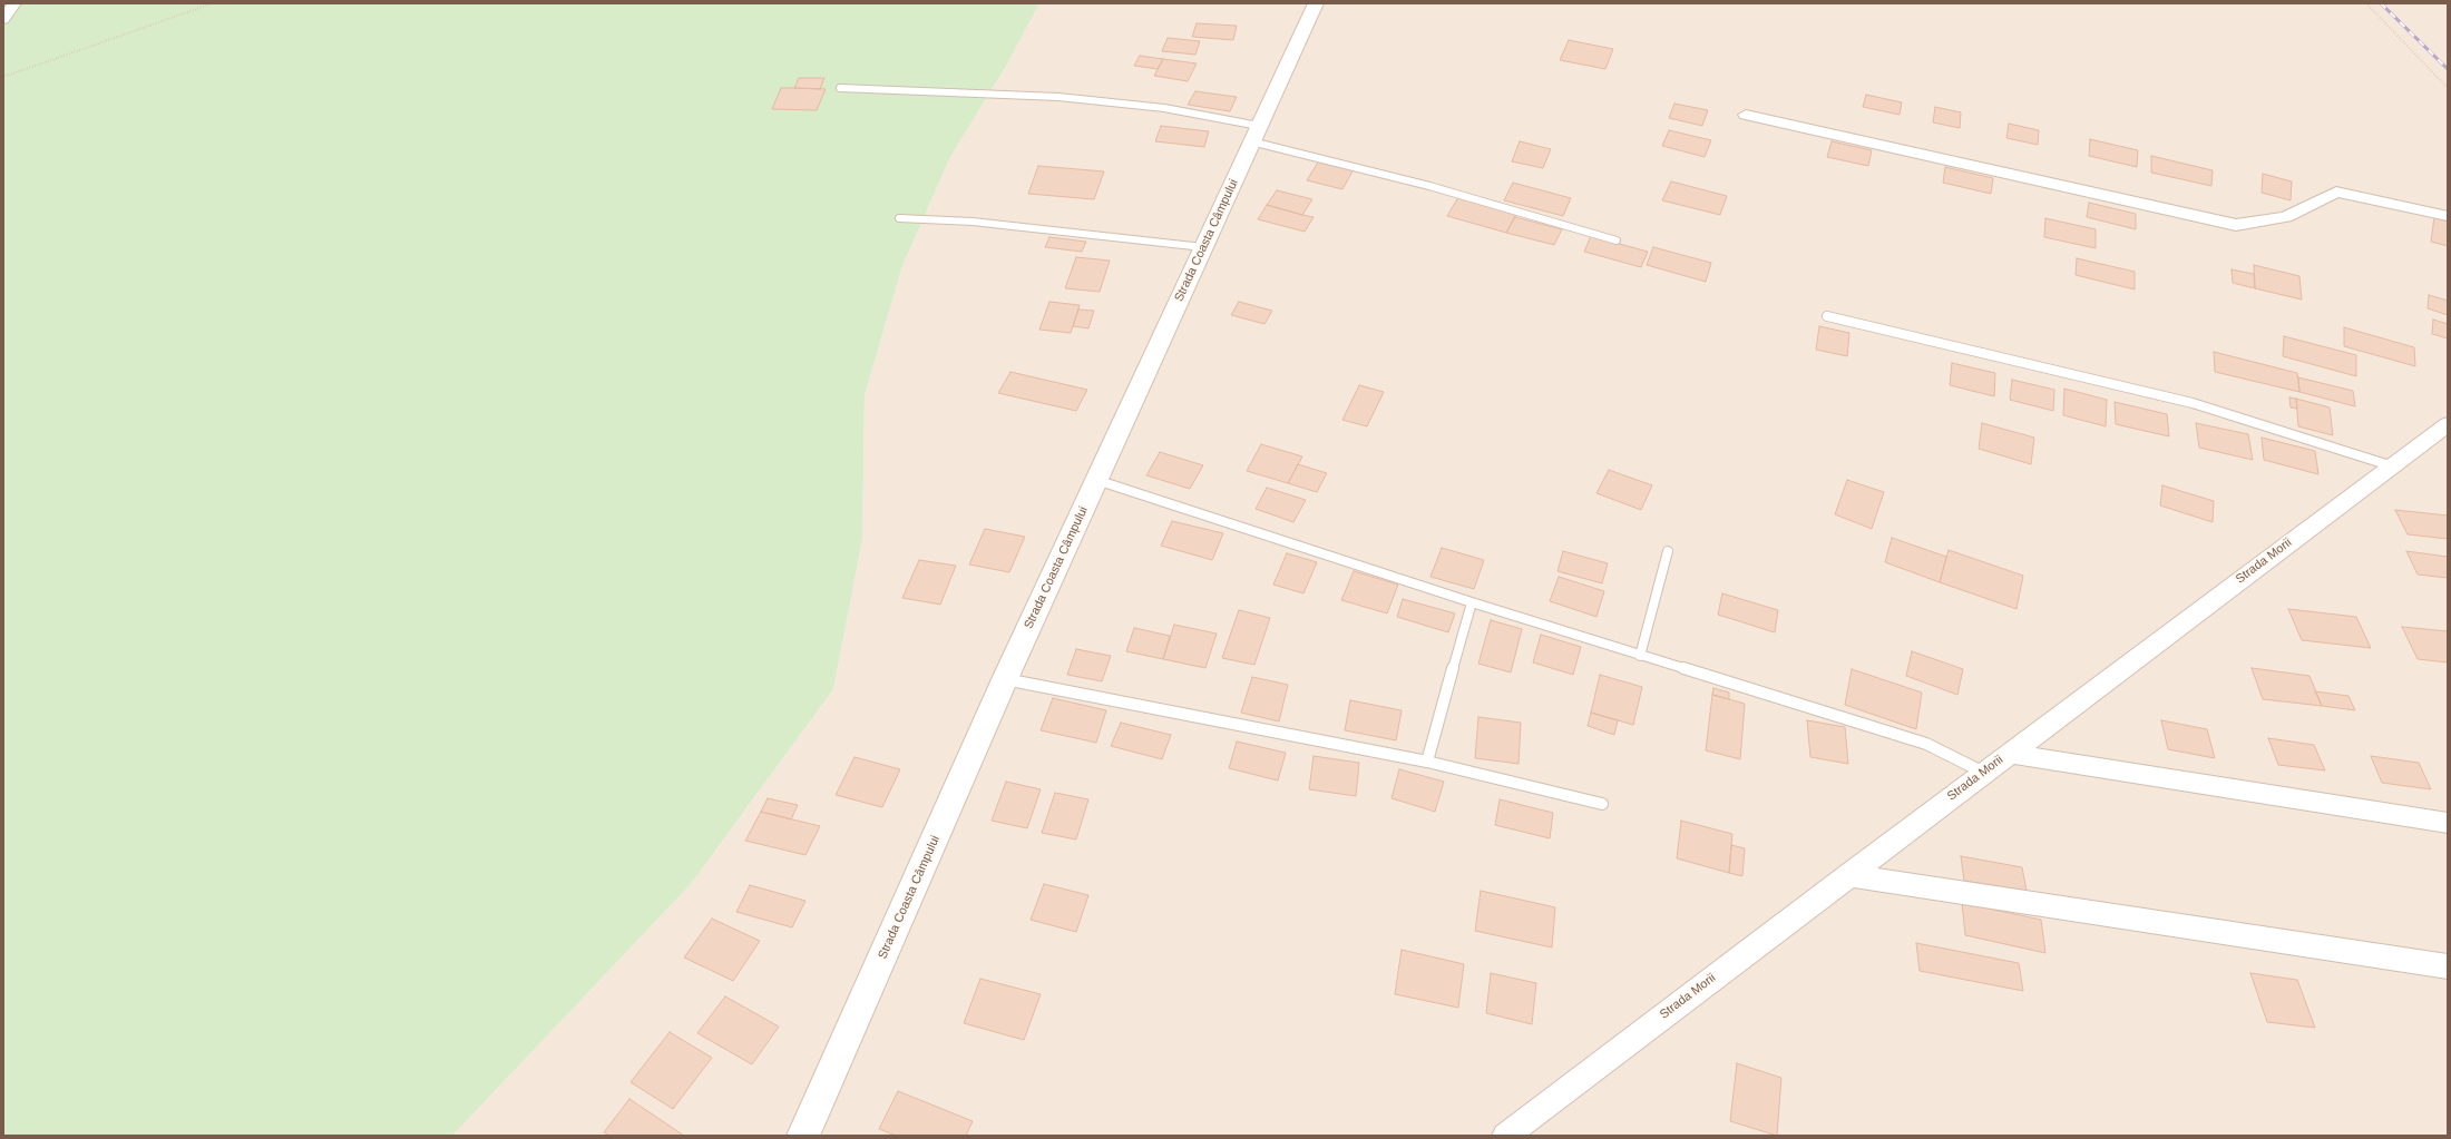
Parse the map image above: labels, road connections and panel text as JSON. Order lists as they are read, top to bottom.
{
  "streets": {
    "street": ["Strada Coasta Câmpului", "Strada Morii"]
  }
}
